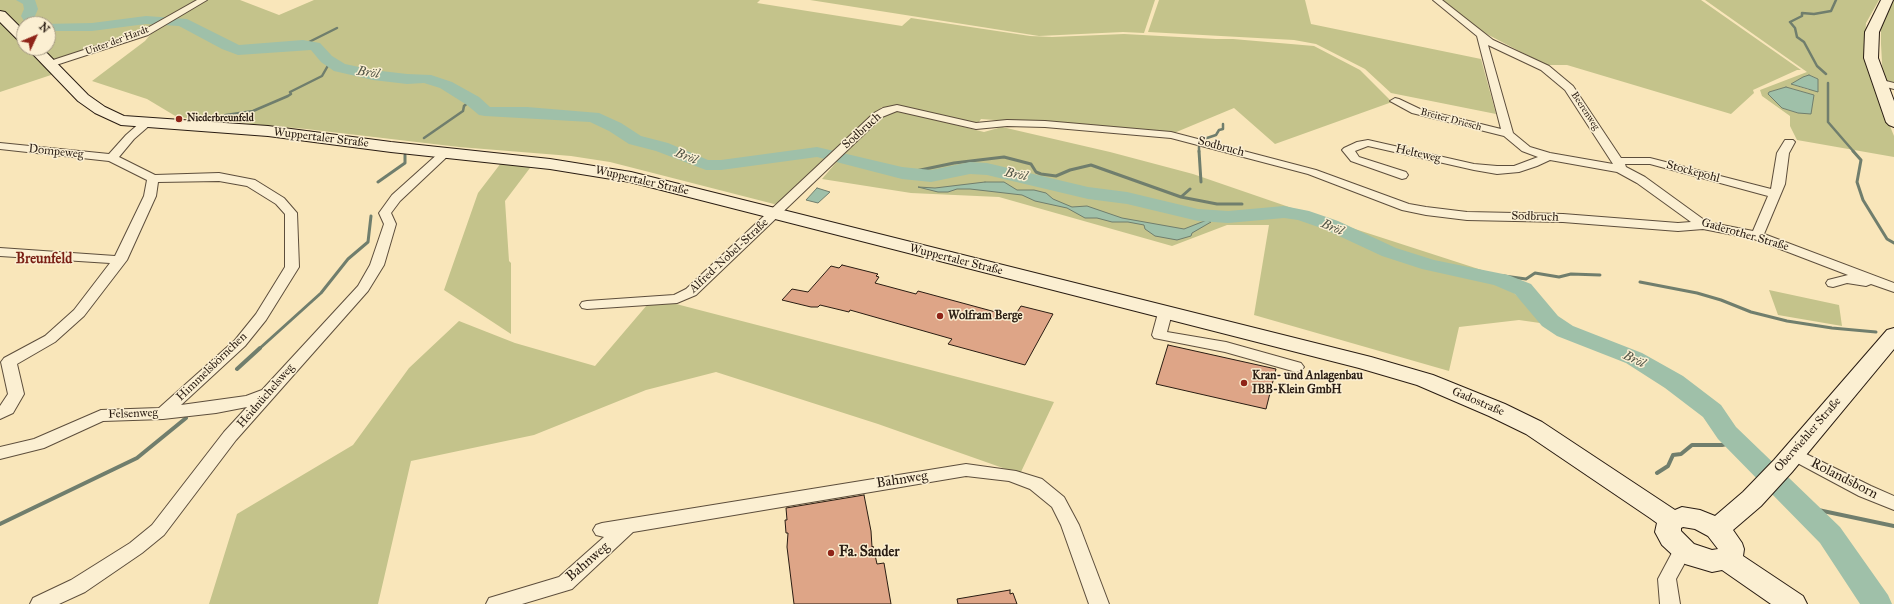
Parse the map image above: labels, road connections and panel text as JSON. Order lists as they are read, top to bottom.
{
  "streets": {
    "main road": ["Wuppertaler Straße", "Gadostraße", "Oberwiehler Straße"],
    "street": [
      "Unter der Hardt",
      "Beerenweg",
      "Breiter Driesch",
      "Sodbruch",
      "Dompeweg",
      "Helteweg",
      "Stockepohl",
      "Gaderother Straße",
      "Alfred-Nobel-Straße",
      "Himmelsbörnchen",
      "Heidnüchelsweg",
      "Felsenweg",
      "Rolandsborn",
      "Bahnweg"
    ]
  },
  "crossings": [
    ["Unter der Hardt", "Wuppertaler Straße"],
    ["Beerenweg", "Stockepohl"],
    ["Beerenweg", "Gaderother Straße"],
    ["Breiter Driesch", "Gaderother Straße"],
    ["Sodbruch", "Wuppertaler Straße"],
    ["Sodbruch", "Gaderother Straße"],
    ["Sodbruch", "Alfred-Nobel-Straße"],
    ["Wuppertaler Straße", "Alfred-Nobel-Straße"],
    ["Wuppertaler Straße", "Heidnüchelsweg"],
    ["Wuppertaler Straße", "Gadostraße"],
    ["Helteweg", "Gaderother Straße"],
    ["Stockepohl", "Gaderother Straße"],
    ["Himmelsbörnchen", "Felsenweg"],
    ["Heidnüchelsweg", "Felsenweg"],
    ["Oberwiehler Straße", "Rolandsborn"]
  ],
  "districts": ["Breunfeld"],
  "water": ["Bröl"],
  "places": [
    "Niederbreunfeld",
    "Wolfram Berge",
    "Kran- und Anlagenbau IBB-Klein GmbH",
    "Fa. Sander"
  ],
  "north": "top right"
}
